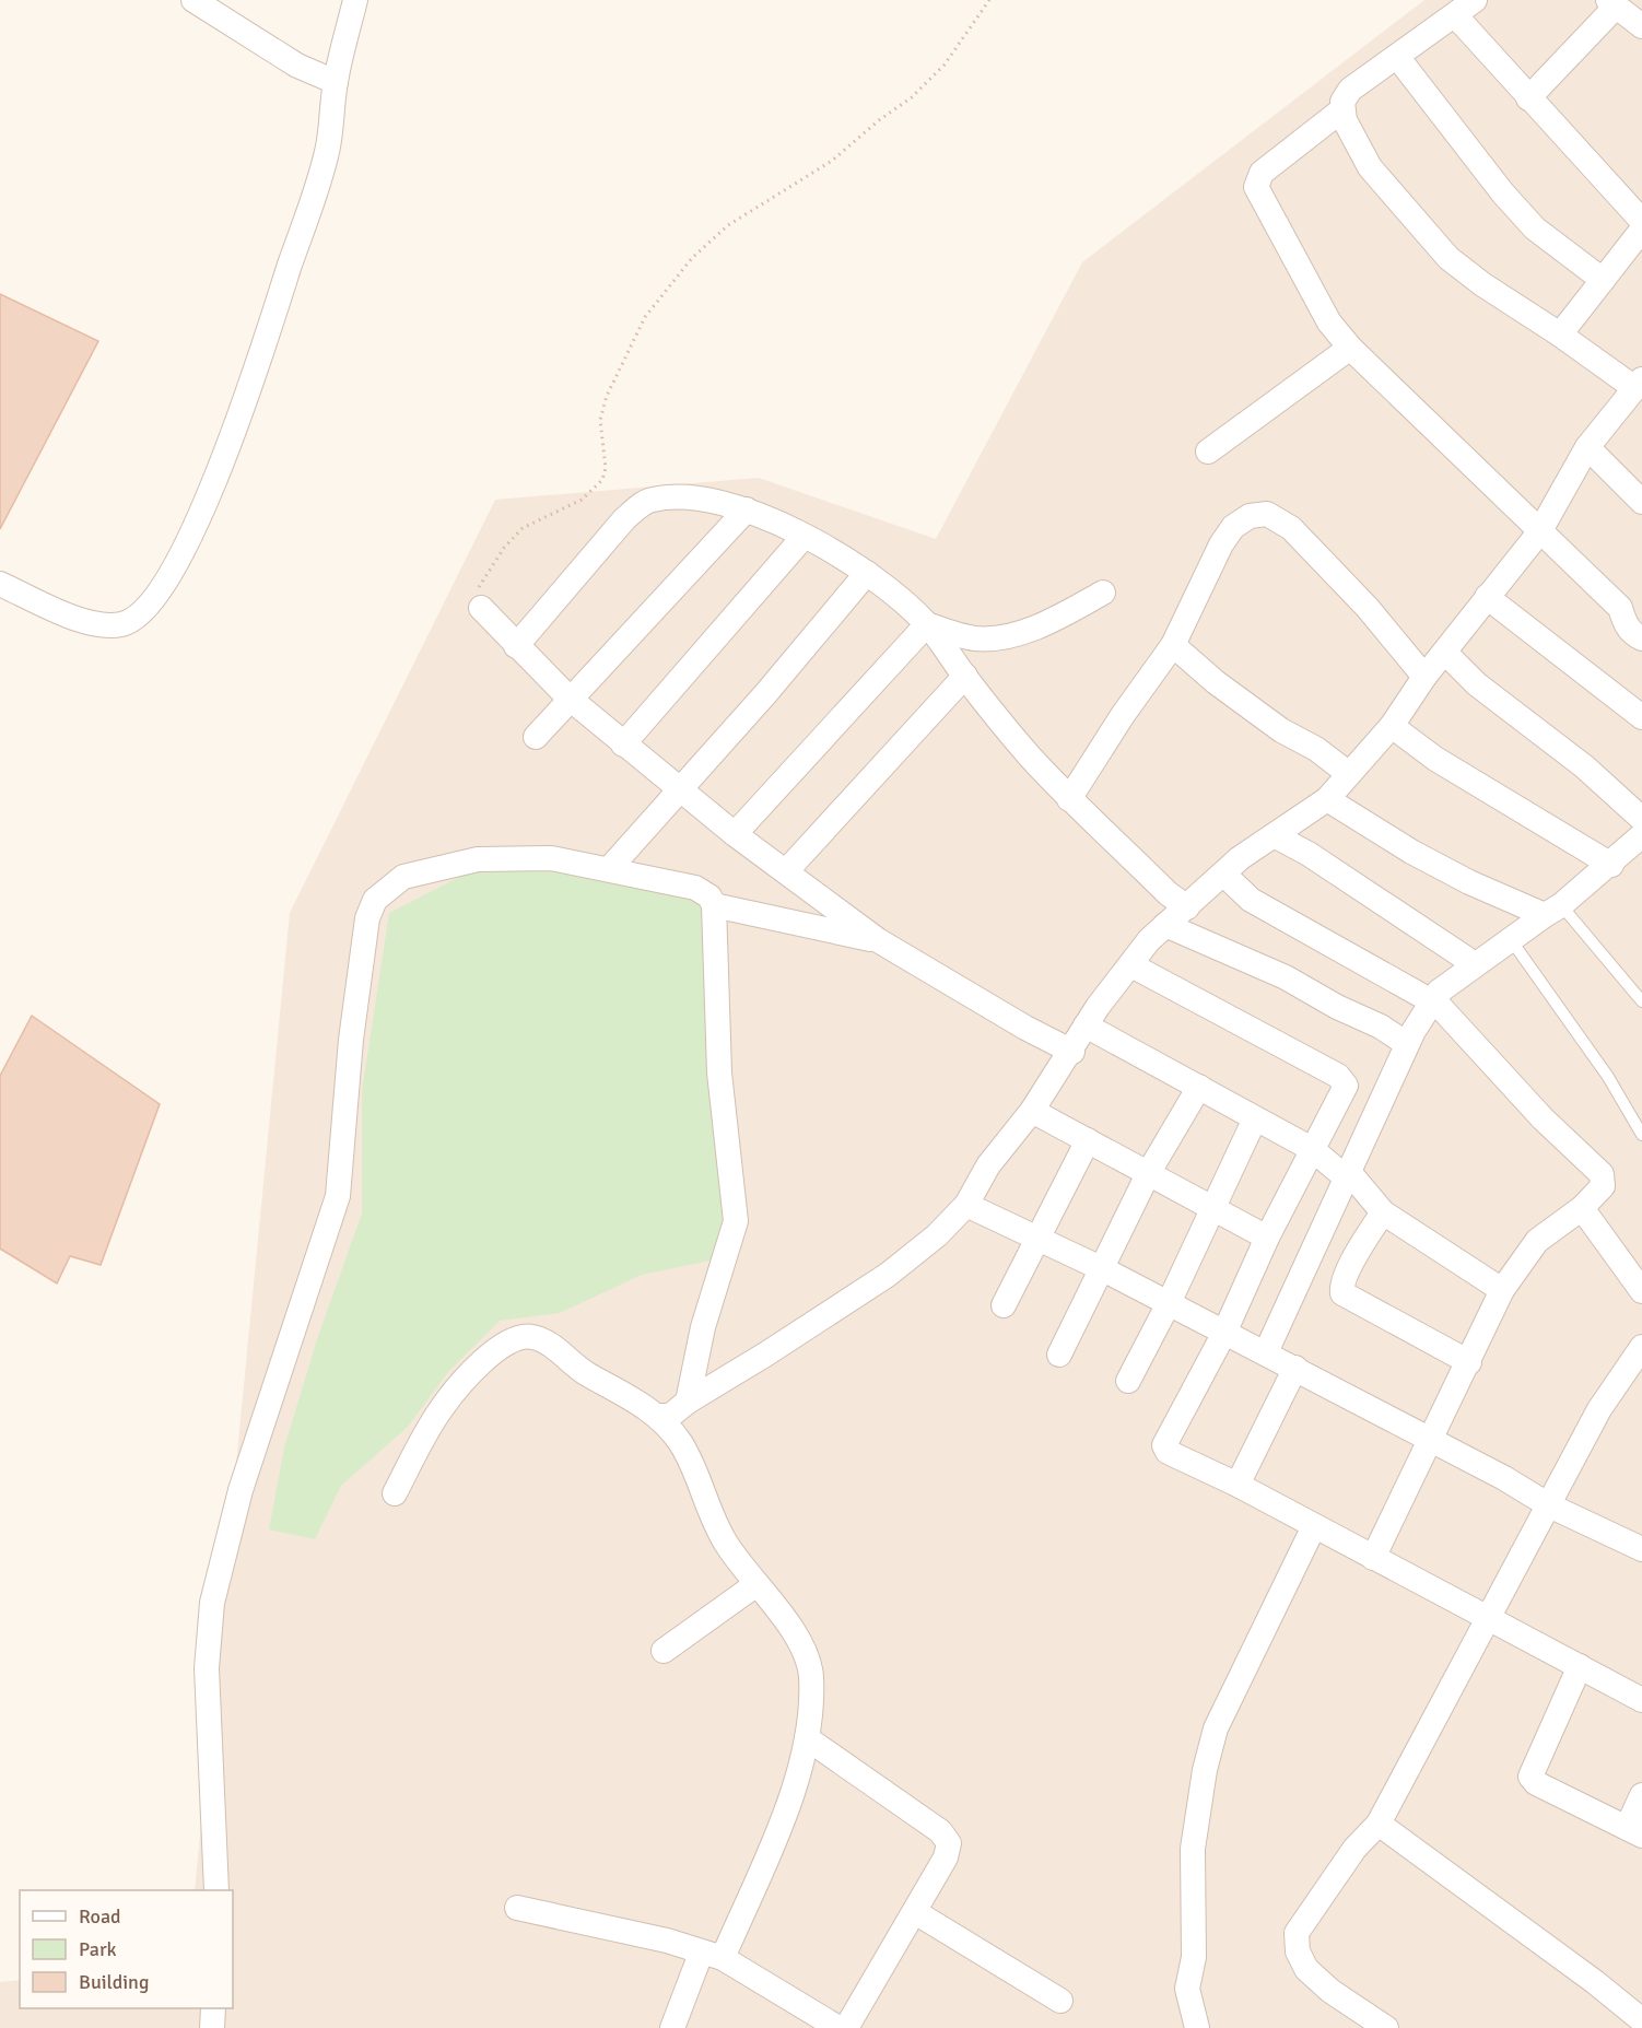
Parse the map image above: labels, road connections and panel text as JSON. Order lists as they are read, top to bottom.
{
  "legend": ["Road", "Park", "Building"]
}
